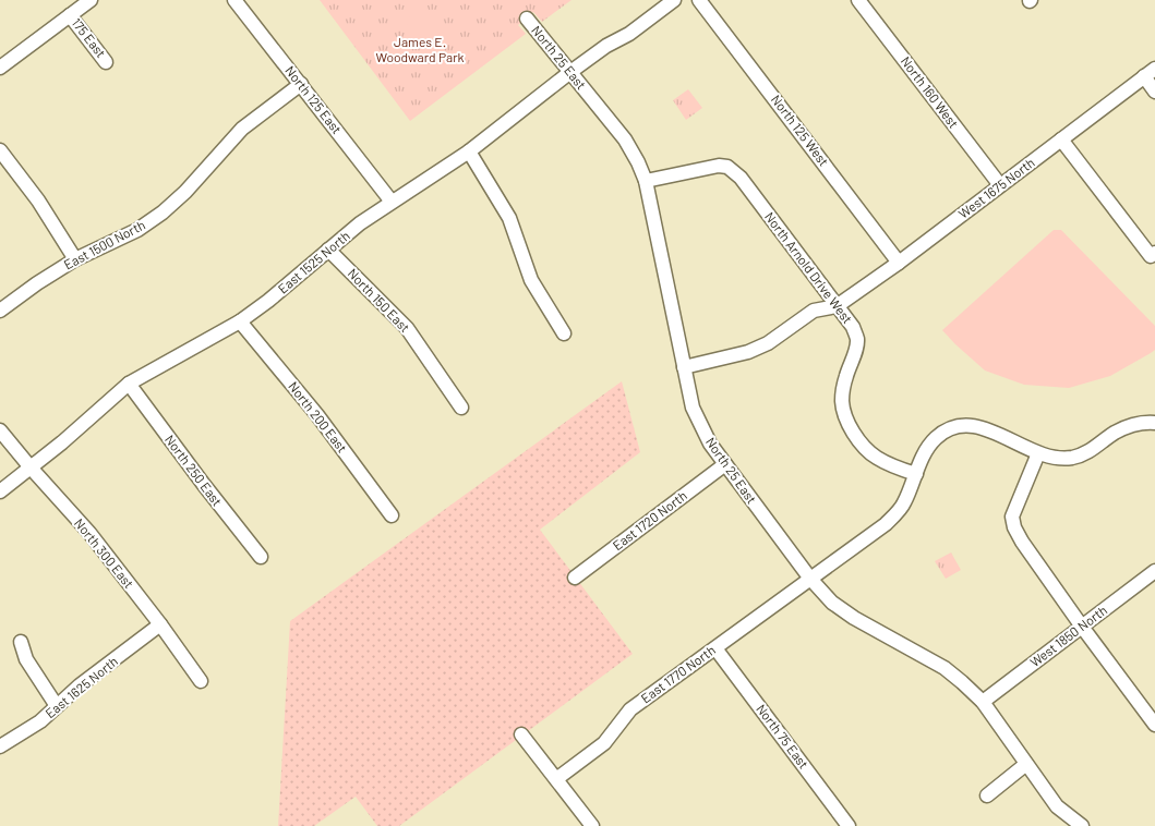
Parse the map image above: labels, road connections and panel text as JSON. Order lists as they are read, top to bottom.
{
  "streets": {
    "street": [
      "175 East",
      "North 25 East",
      "North 160 West",
      "North 125 East",
      "North 125 West",
      "West 1675 North",
      "East 1500 North",
      "East 1525 North",
      "North Arnold Drive West",
      "North 150 East",
      "North 200 East",
      "North 250 East",
      "East 1720 North",
      "North 300 East",
      "West 1850 North",
      "East 1770 North",
      "East 1625 North",
      "North 75 East"
    ]
  },
  "crossings": [
    ["North 25 East", "East 1525 North"],
    ["North 25 East", "North Arnold Drive West"],
    ["North 25 East", "East 1720 North"],
    ["North 25 East", "West 1850 North"],
    ["North 25 East", "East 1770 North"],
    ["North 160 West", "West 1675 North"],
    ["North 125 East", "East 1500 North"],
    ["North 125 East", "East 1525 North"],
    ["North 125 West", "West 1675 North"],
    ["West 1675 North", "North Arnold Drive West"],
    ["East 1525 North", "North 150 East"],
    ["East 1525 North", "North 200 East"],
    ["East 1525 North", "North 250 East"],
    ["East 1525 North", "North 300 East"],
    ["North Arnold Drive West", "East 1770 North"],
    ["North 300 East", "East 1625 North"],
    ["East 1770 North", "North 75 East"]
  ],
  "parks": ["James E. Woodward Park"]
}
